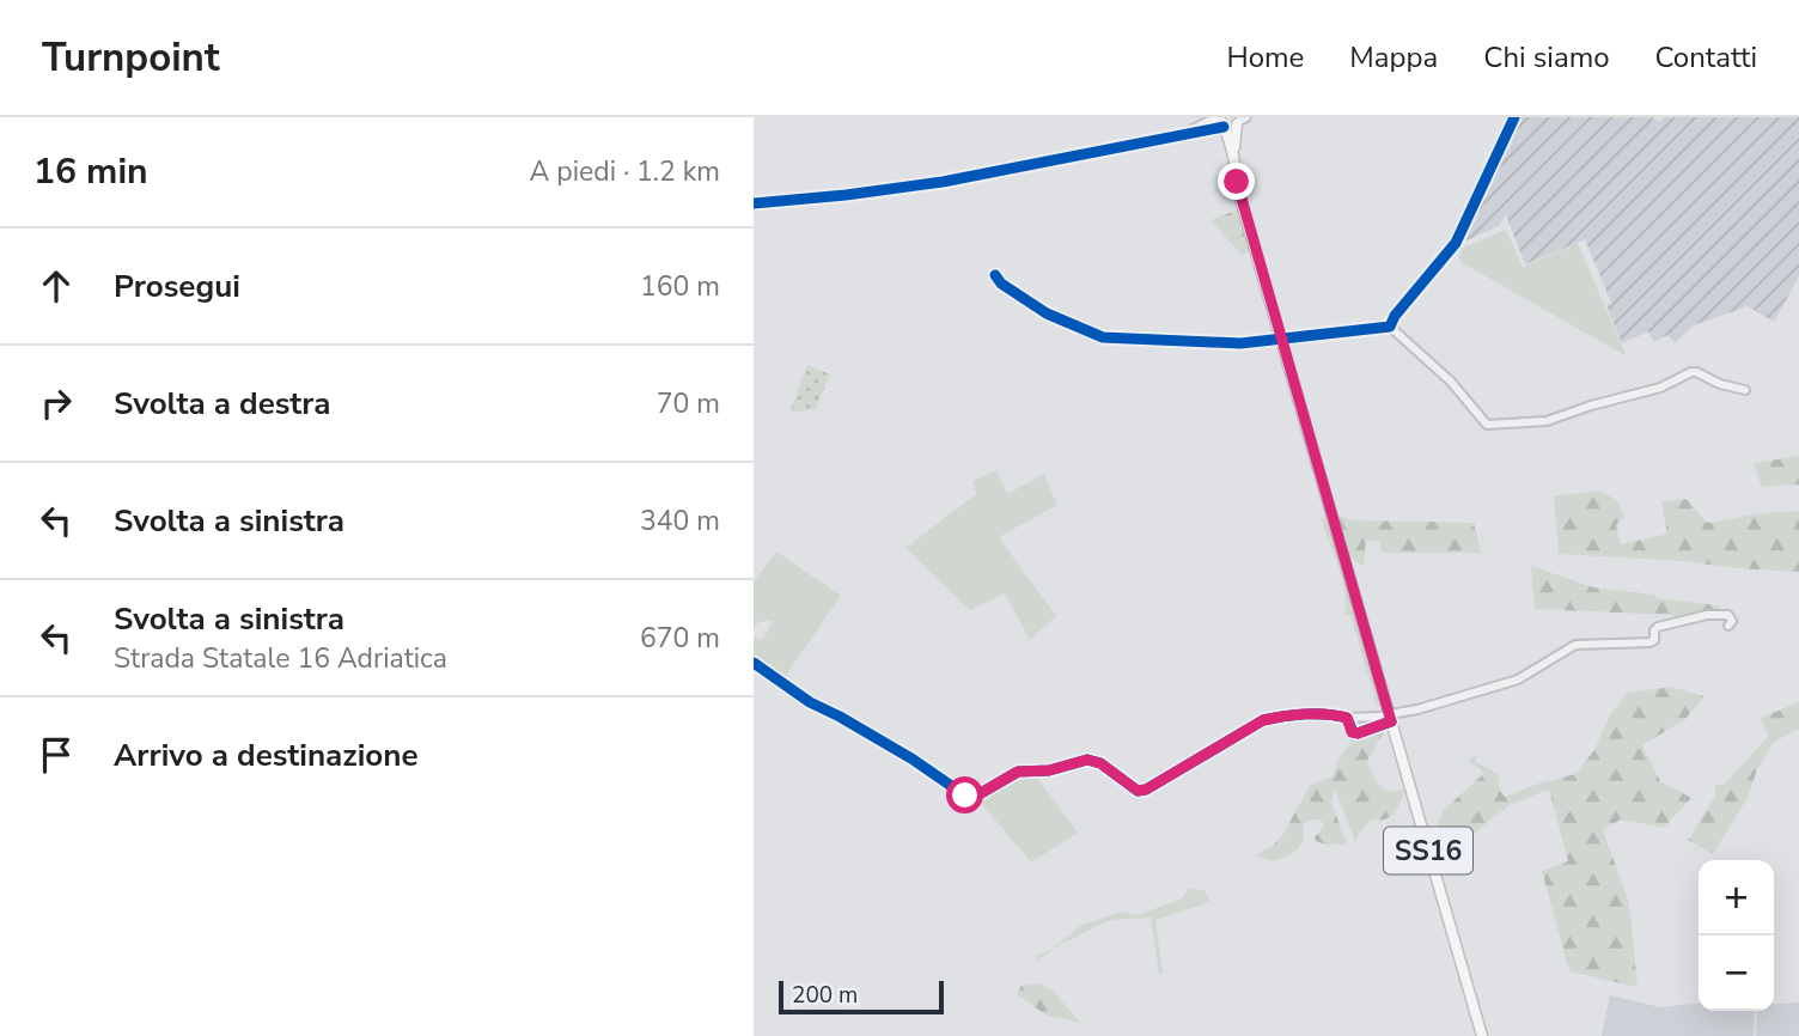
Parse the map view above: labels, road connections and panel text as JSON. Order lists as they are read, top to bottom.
{
  "streets": {
    "main road": ["SS16"]
  },
  "scale_bar": "200 m",
  "page": {
    "header": "Turnpoint",
    "nav": [
      "Home",
      "Mappa",
      "Chi siamo",
      "Contatti"
    ],
    "heading": ["16 min", "A piedi · 1.2 km"],
    "list": [
      ["Prosegui", "160 m"],
      ["Svolta a destra", "70 m"],
      ["Svolta a sinistra", "340 m"],
      ["Svolta a sinistra", "Strada Statale 16 Adriatica", "670 m"],
      "Arrivo a destinazione"
    ],
    "map_buttons": ["+", "−"],
    "scale": "200 m"
  }
}
